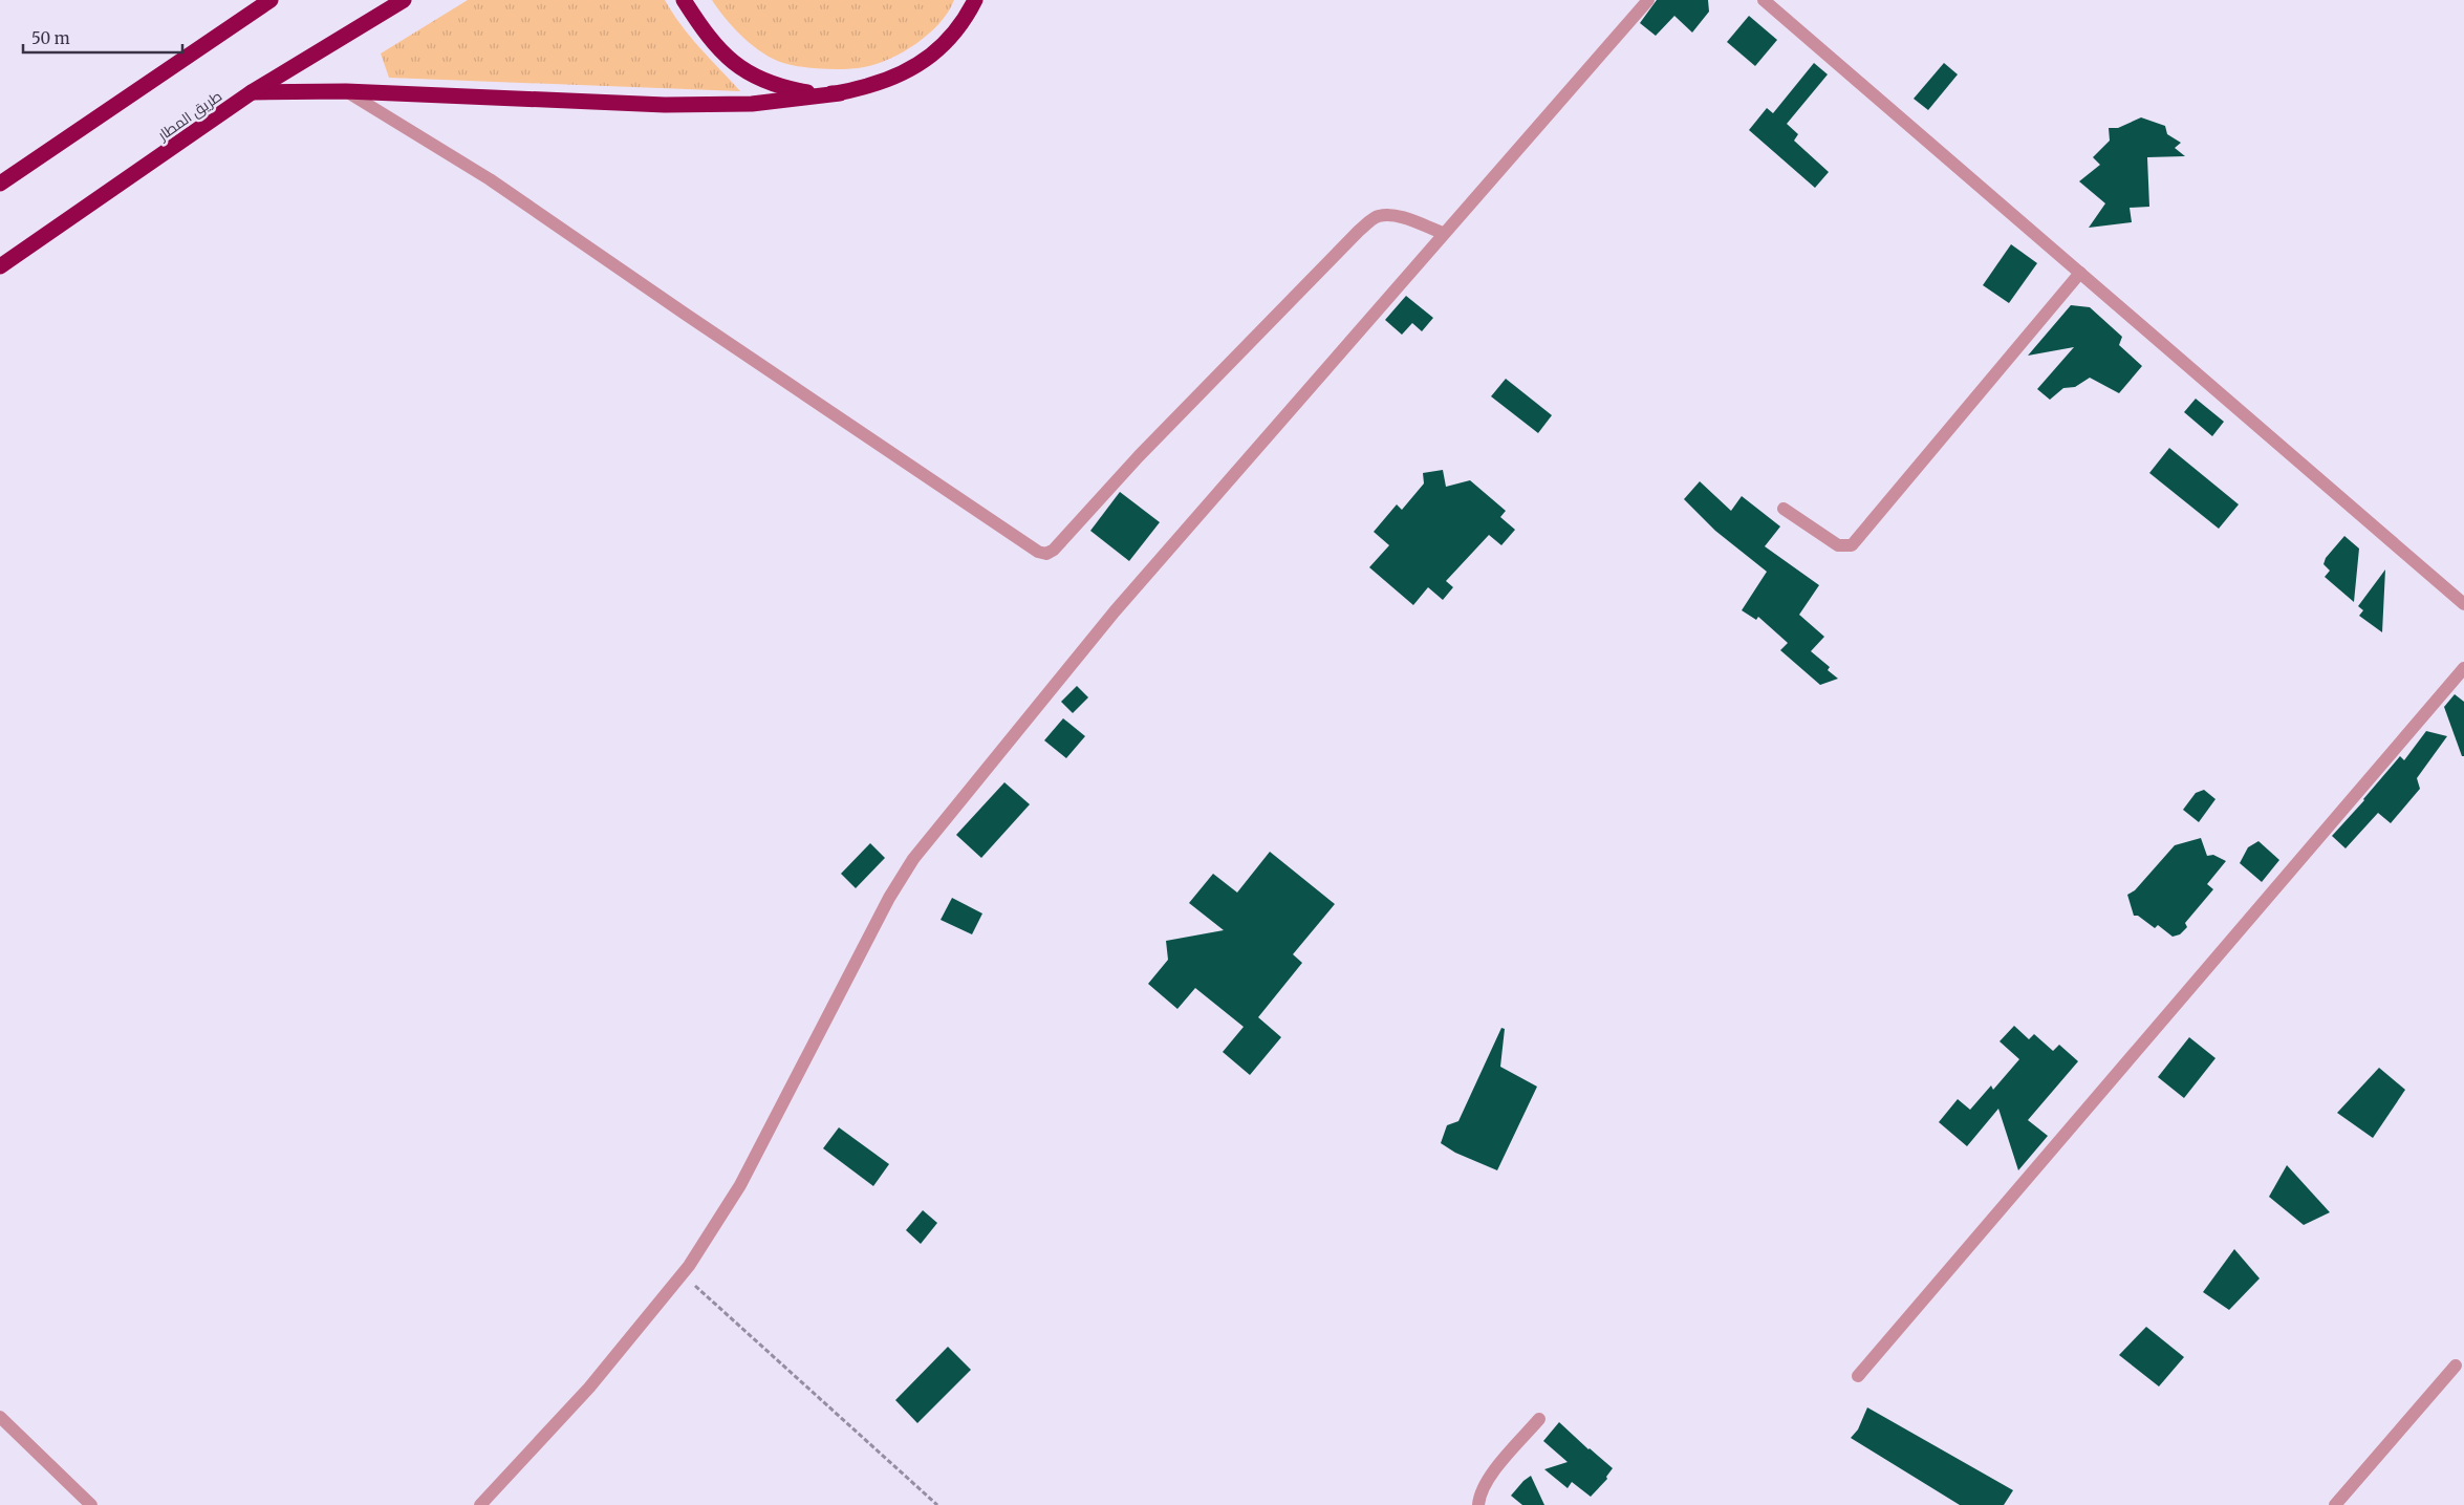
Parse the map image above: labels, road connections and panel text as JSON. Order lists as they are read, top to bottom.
{
  "streets": {
    "highway": ["طريق المطار"]
  },
  "scale_bar": "50 m"
}
